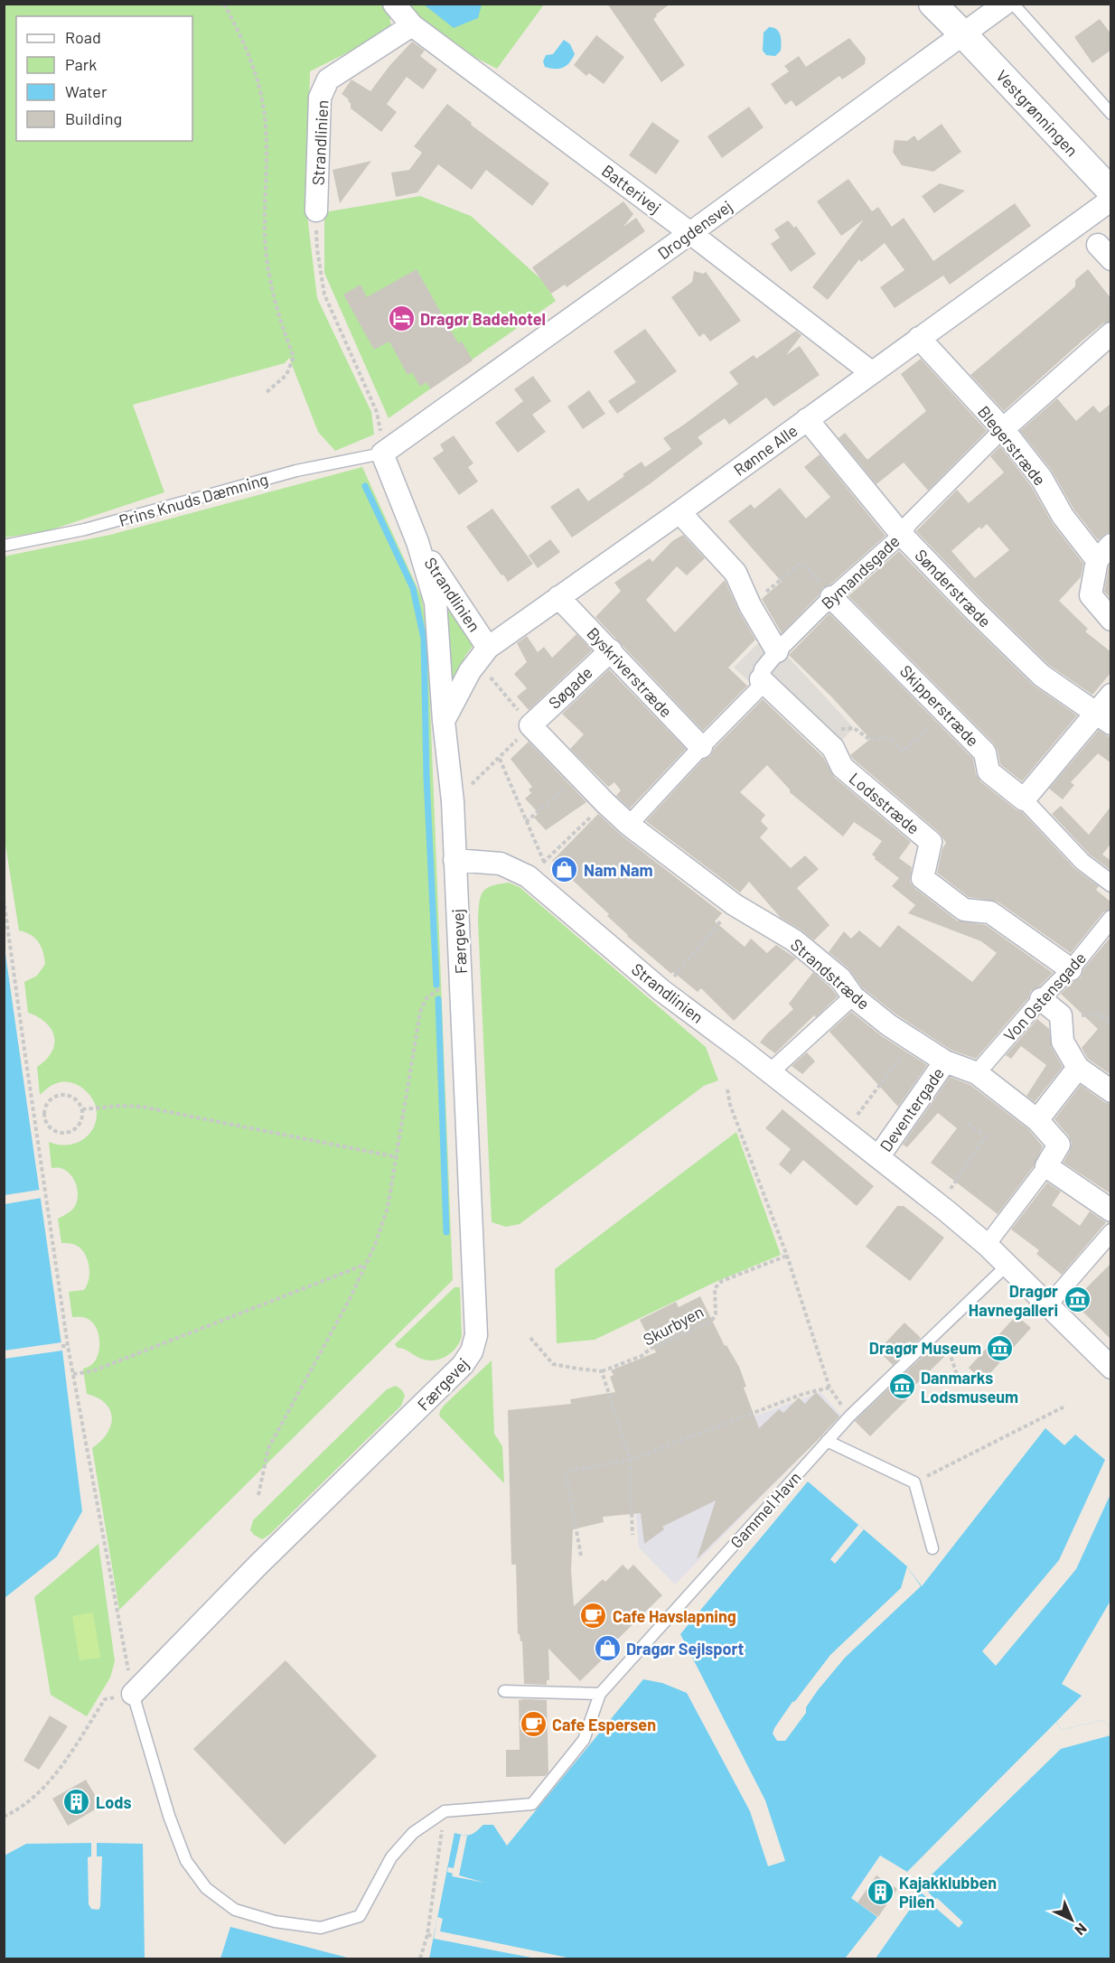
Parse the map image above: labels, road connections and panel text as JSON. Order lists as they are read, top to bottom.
{
  "streets": {
    "street": [
      "Vestgrønningen",
      "Strandlinien",
      "Batterivej",
      "Drogdensvej",
      "Blegerstræde",
      "Rønne Alle",
      "Bymandsgade",
      "Sønderstræde",
      "Byskriverstræde",
      "Søgade",
      "Skipperstræde",
      "Lodsstræde",
      "Færgevej",
      "Strandstræde",
      "Von Ostensgade",
      "Deventergade"
    ],
    "lane": ["Prins Knuds Dæmning", "Gammel Havn"],
    "path": ["Skurbyen"]
  },
  "crossings": [
    ["Vestgrønningen", "Drogdensvej"],
    ["Strandlinien", "Batterivej"],
    ["Strandlinien", "Drogdensvej"],
    ["Strandlinien", "Rønne Alle"],
    ["Strandlinien", "Prins Knuds Dæmning"],
    ["Strandlinien", "Færgevej"],
    ["Strandlinien", "Deventergade"],
    ["Strandlinien", "Gammel Havn"],
    ["Batterivej", "Drogdensvej"],
    ["Batterivej", "Rønne Alle"],
    ["Drogdensvej", "Prins Knuds Dæmning"],
    ["Blegerstræde", "Rønne Alle"],
    ["Blegerstræde", "Bymandsgade"],
    ["Rønne Alle", "Sønderstræde"],
    ["Rønne Alle", "Byskriverstræde"],
    ["Bymandsgade", "Sønderstræde"],
    ["Bymandsgade", "Byskriverstræde"],
    ["Bymandsgade", "Skipperstræde"],
    ["Bymandsgade", "Lodsstræde"],
    ["Bymandsgade", "Strandstræde"],
    ["Byskriverstræde", "Søgade"],
    ["Søgade", "Strandstræde"],
    ["Lodsstræde", "Von Ostensgade"],
    ["Strandstræde", "Von Ostensgade"],
    ["Strandstræde", "Deventergade"]
  ],
  "places": {
    "hotel": ["Dragør Badehotel"],
    "shop": ["Nam Nam", "Dragør Sejlsport"],
    "museum": ["Dragør Havnegalleri", "Dragør Museum", "Danmarks Lodsmuseum"],
    "cafe": ["Cafe Havslapning", "Cafe Espersen"],
    "building": ["Lods", "Kajakklubben Pilen"]
  },
  "legend": [
    "Road",
    "Park",
    "Water",
    "Building"
  ],
  "north": "bottom right"
}
